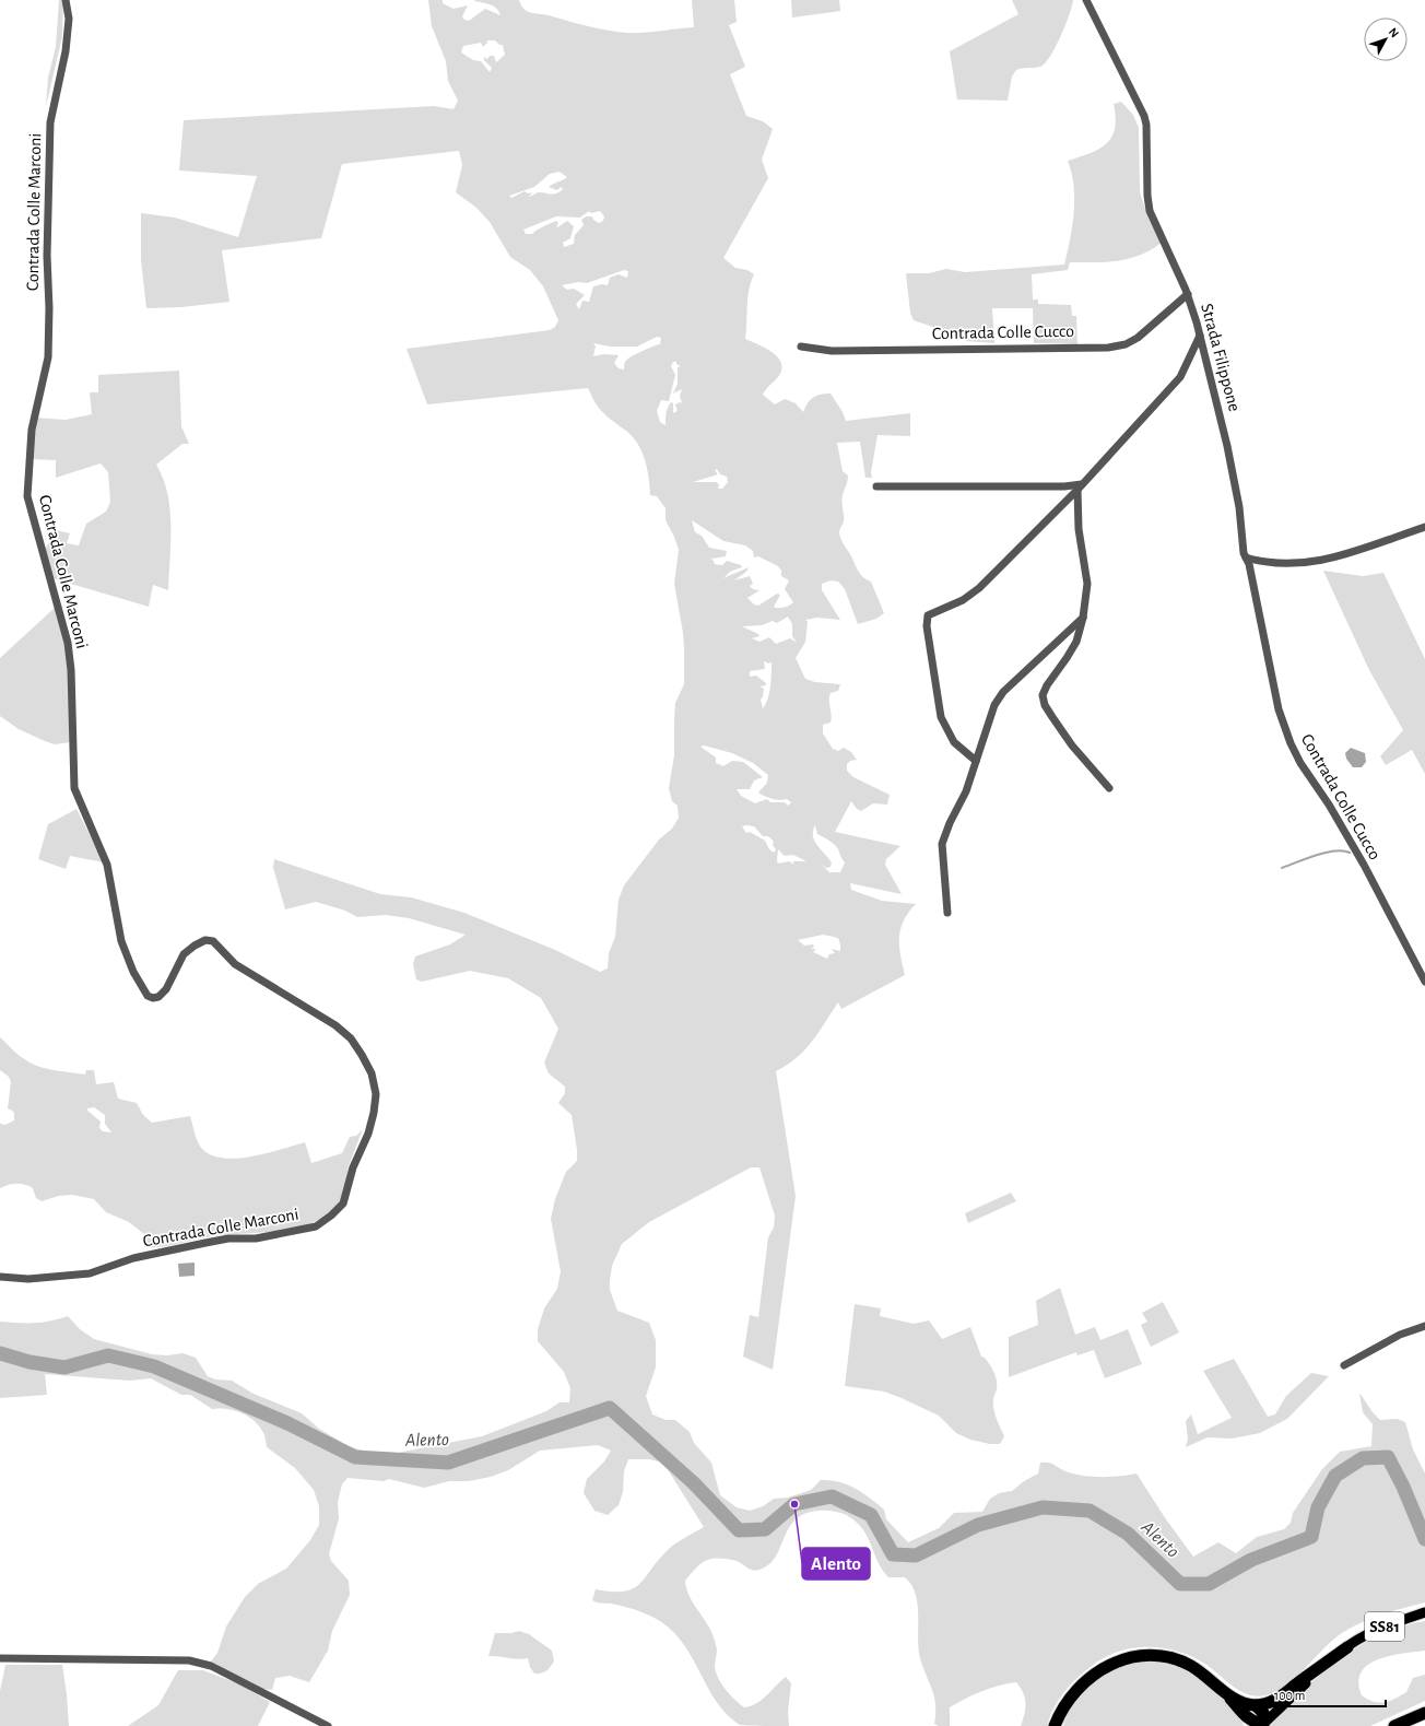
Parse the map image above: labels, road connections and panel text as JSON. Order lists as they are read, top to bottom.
{
  "streets": {
    "main road": ["SS81"],
    "street": ["Contrada Colle Marconi", "Contrada Colle Cucco", "Strada Filippone"]
  },
  "crossings": [
    ["Contrada Colle Cucco", "Strada Filippone"]
  ],
  "water": ["Alento"],
  "places": ["Alento"],
  "scale_bar": "100 m",
  "north": "top right"
}
